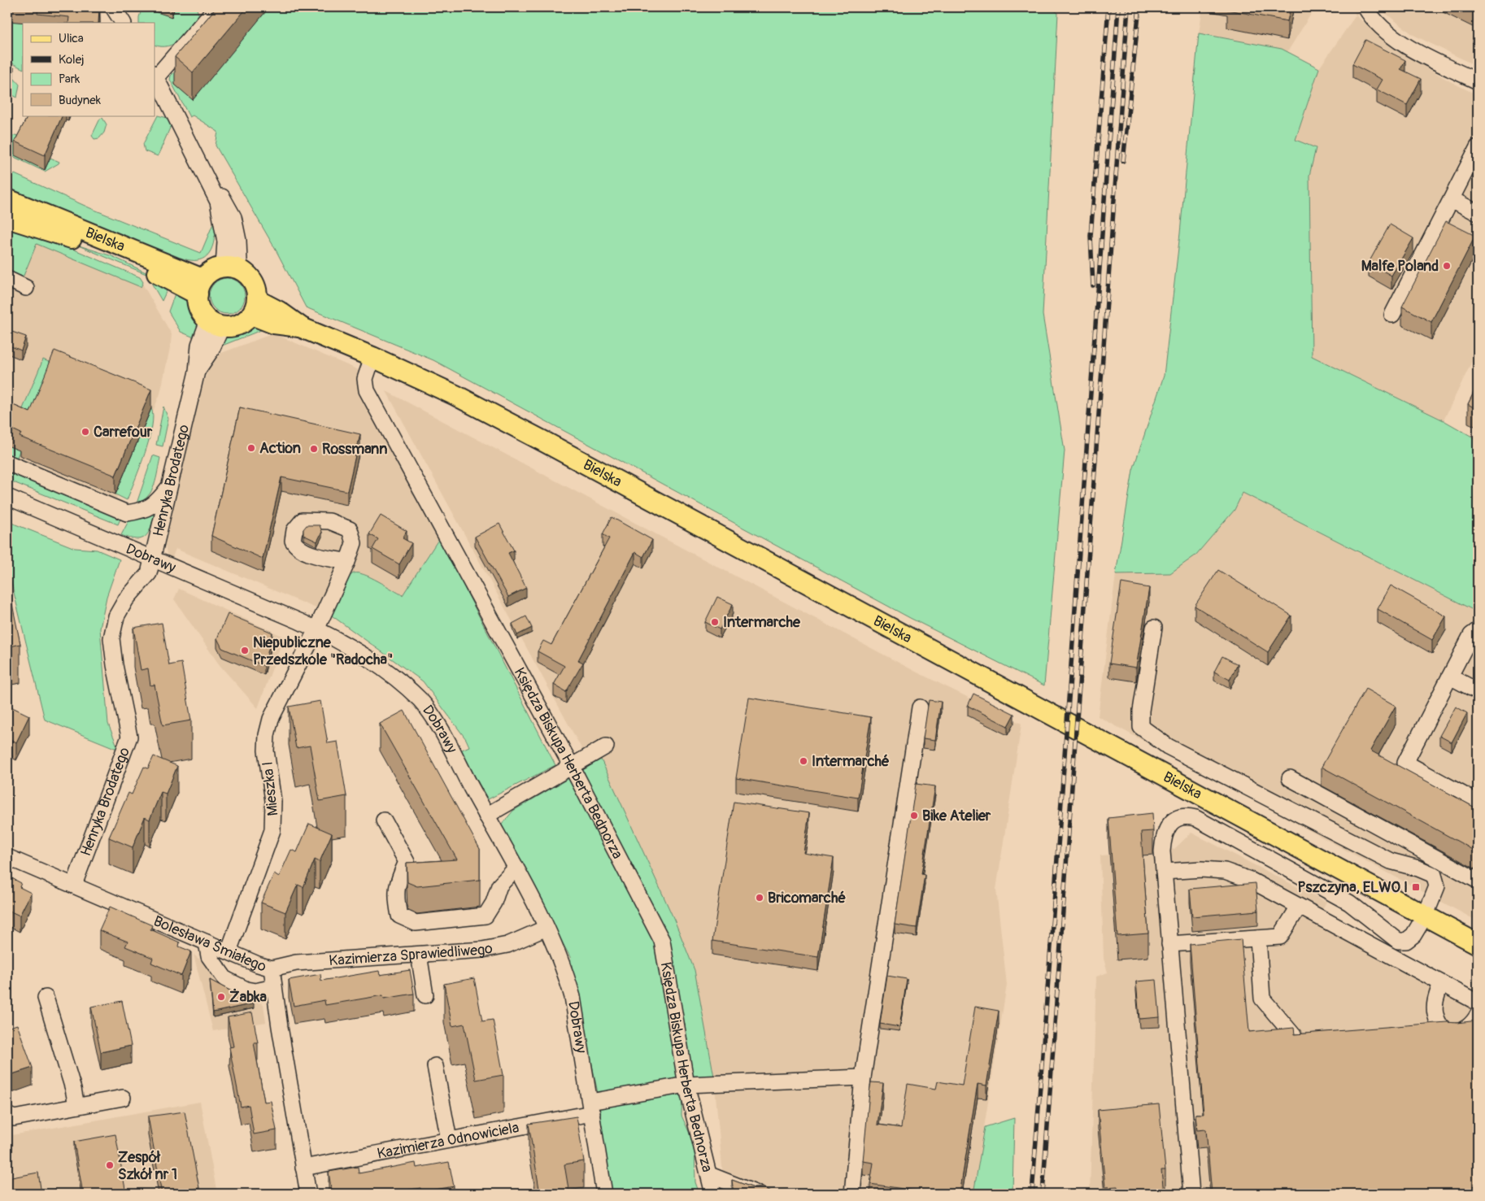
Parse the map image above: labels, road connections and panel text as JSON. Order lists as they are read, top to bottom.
{
  "streets": {
    "main road": ["Bielska"],
    "street": [
      "Henryka Brodatego",
      "Dobrawy",
      "Księdza Biskupa Herberta Bednorza",
      "Mieszka I",
      "Bolesława Śmiałego",
      "Kazimierza Sprawiedliwego",
      "Kazimierza Odnowiciela"
    ]
  },
  "crossings": [
    ["Bielska", "Henryka Brodatego"],
    ["Bielska", "Księdza Biskupa Herberta Bednorza"],
    ["Henryka Brodatego", "Dobrawy"],
    ["Henryka Brodatego", "Bolesława Śmiałego"],
    ["Dobrawy", "Mieszka I"],
    ["Dobrawy", "Kazimierza Sprawiedliwego"],
    ["Dobrawy", "Kazimierza Odnowiciela"],
    ["Księdza Biskupa Herberta Bednorza", "Kazimierza Odnowiciela"],
    ["Mieszka I", "Bolesława Śmiałego"],
    ["Bolesława Śmiałego", "Kazimierza Sprawiedliwego"],
    ["Bolesława Śmiałego", "Kazimierza Odnowiciela"]
  ],
  "places": {
    "other": [
      "Malfe Poland",
      "Carrefour",
      "Action",
      "Rossmann",
      "Intermarche",
      "Niepubliczne Przedszkole \"Radocha\"",
      "Intermarché",
      "Bike Atelier",
      "Bricomarché",
      "Żabka",
      "Zespół Szkół nr 1"
    ],
    "transit": ["Pszczyna, ELWO I"]
  },
  "legend": [
    "Ulica",
    "Kolej",
    "Park",
    "Budynek"
  ]
}
